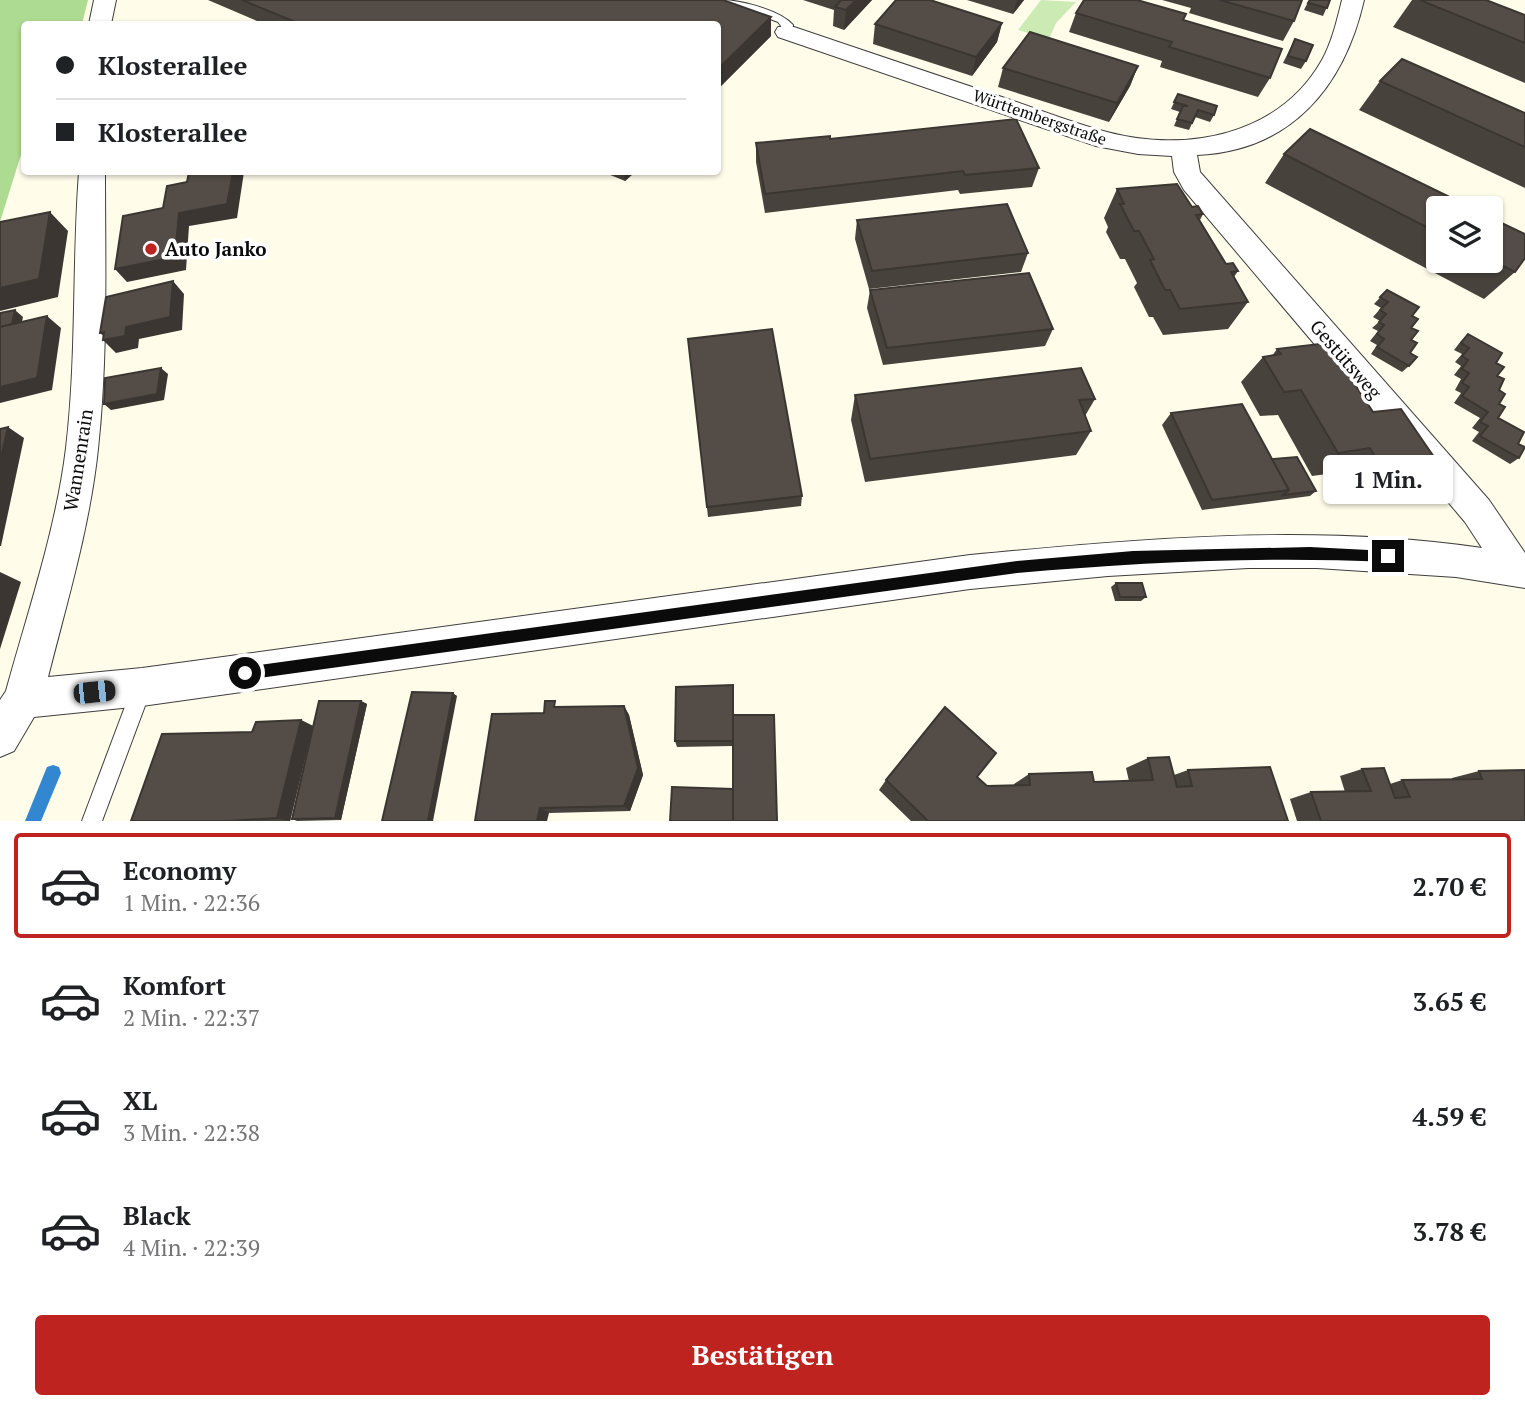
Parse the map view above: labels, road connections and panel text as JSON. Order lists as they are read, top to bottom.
{
  "streets": {
    "street": ["Württembergstraße", "Gestütsweg", "Wannenrain"]
  },
  "crossings": [
    ["Württembergstraße", "Gestütsweg"]
  ],
  "places": ["Auto Janko"],
  "page": {
    "banner": ["Klosterallee", "Klosterallee"],
    "bubble": "1 Min.",
    "list": [
      {
        "name": "Economy",
        "note": "1 Min. · 22:36",
        "value": "2.70 €"
      },
      {
        "name": "Komfort",
        "note": "2 Min. · 22:37",
        "value": "3.65 €"
      },
      {
        "name": "XL",
        "note": "3 Min. · 22:38",
        "value": "4.59 €"
      },
      {
        "name": "Black",
        "note": "4 Min. · 22:39",
        "value": "3.78 €"
      }
    ],
    "buttons": "Bestätigen"
  }
}
